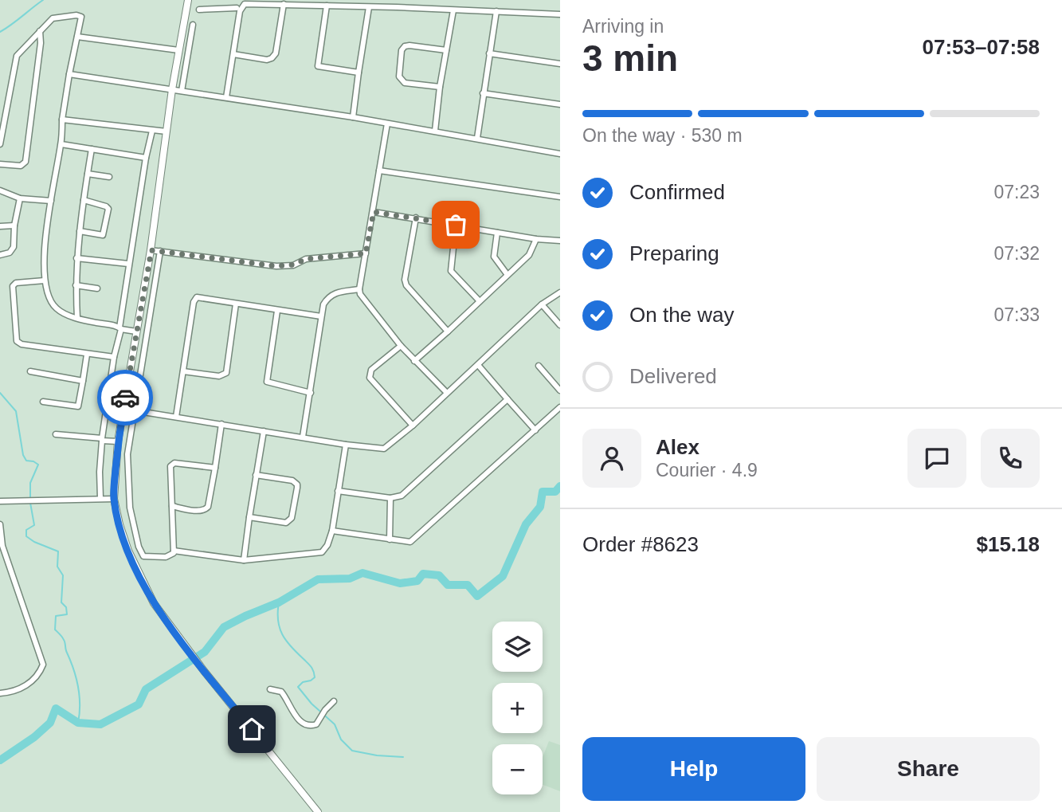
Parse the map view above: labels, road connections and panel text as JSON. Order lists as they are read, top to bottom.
{
  "page": {
    "heading": ["3 min", "Arriving in", "07:53–07:58"],
    "panel": [
      "Alex",
      "Courier · 4.9",
      "Order #8623",
      "$15.18"
    ],
    "bar": "On the way · 530 m",
    "list": [
      ["Confirmed", "07:23"],
      ["Preparing", "07:32"],
      ["On the way", "07:33"],
      "Delivered"
    ],
    "map_buttons": ["+", "−"],
    "buttons": ["Help", "Share"]
  }
}
